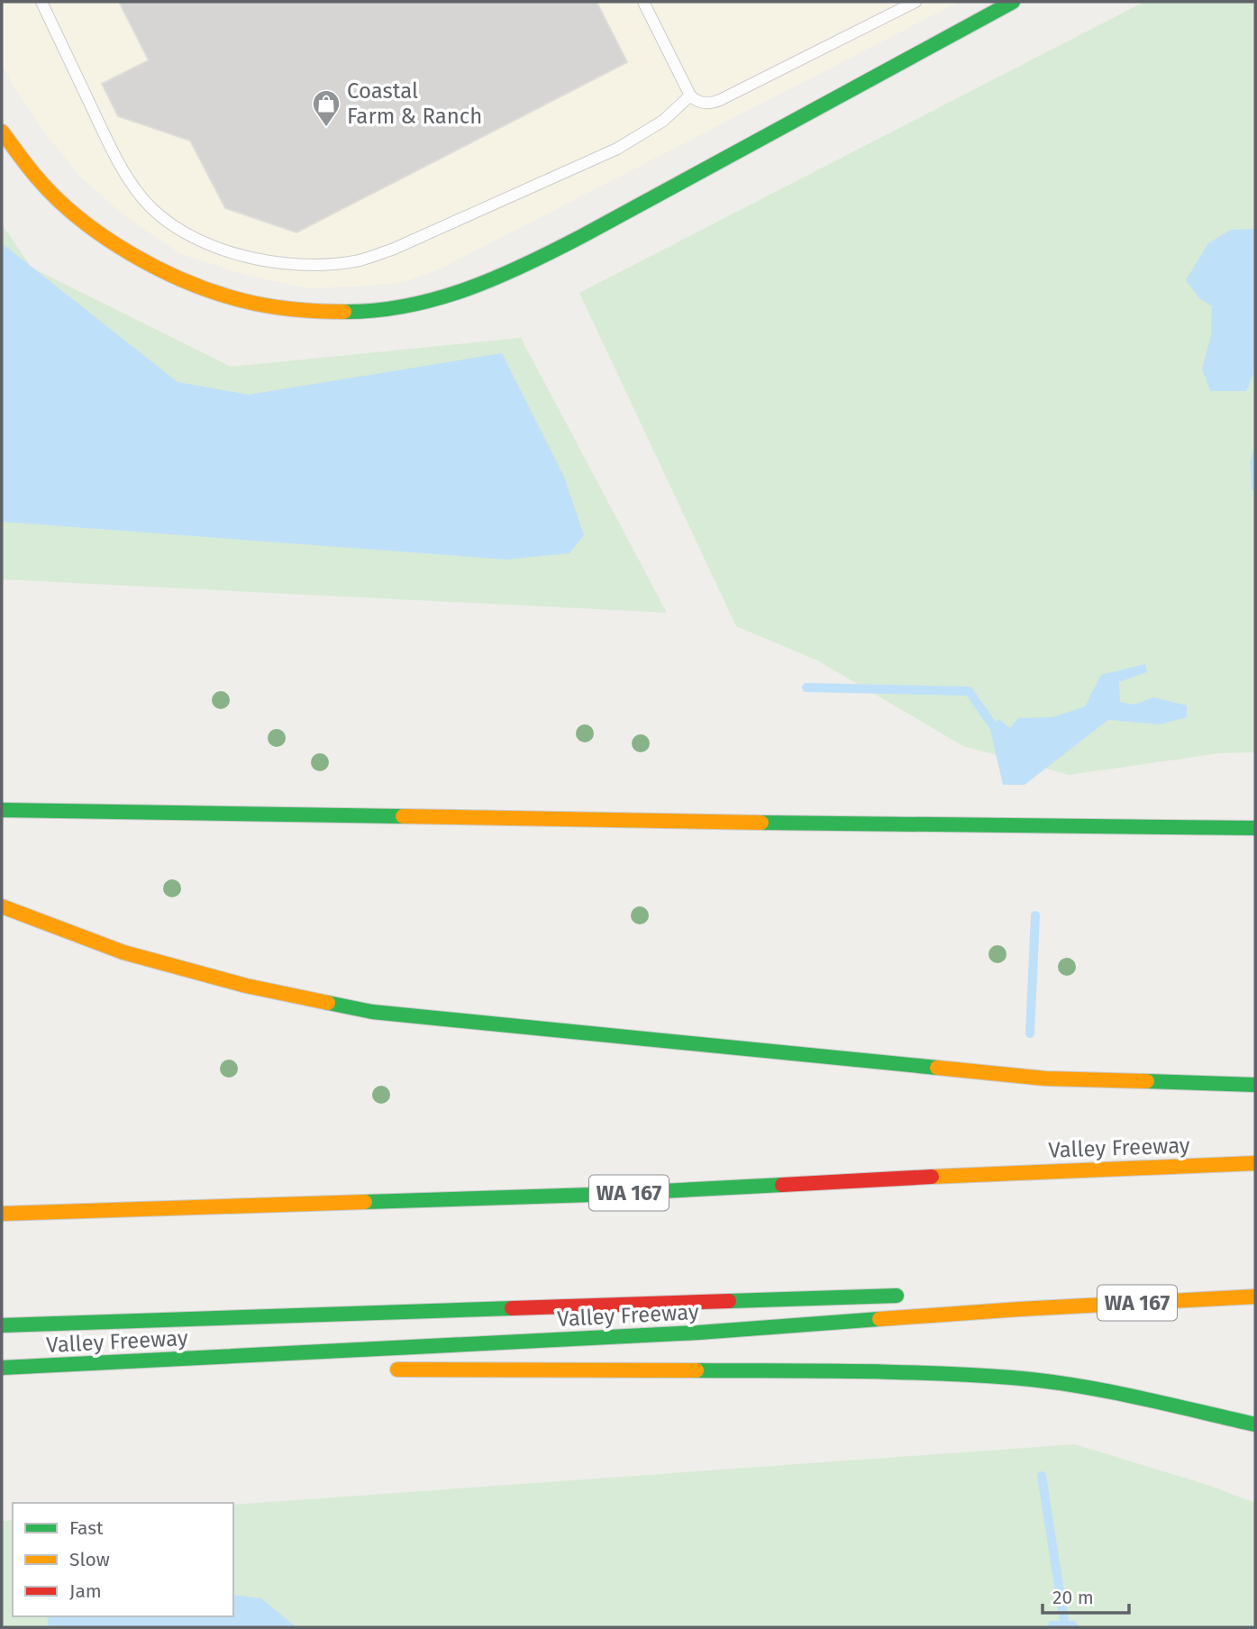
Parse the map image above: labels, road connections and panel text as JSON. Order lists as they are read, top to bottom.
{
  "streets": {
    "main road": ["Valley Freeway", "WA 167"]
  },
  "places": {
    "shop": ["Coastal Farm & Ranch"]
  },
  "legend": ["Fast", "Slow", "Jam"],
  "scale_bar": "20 m"
}
